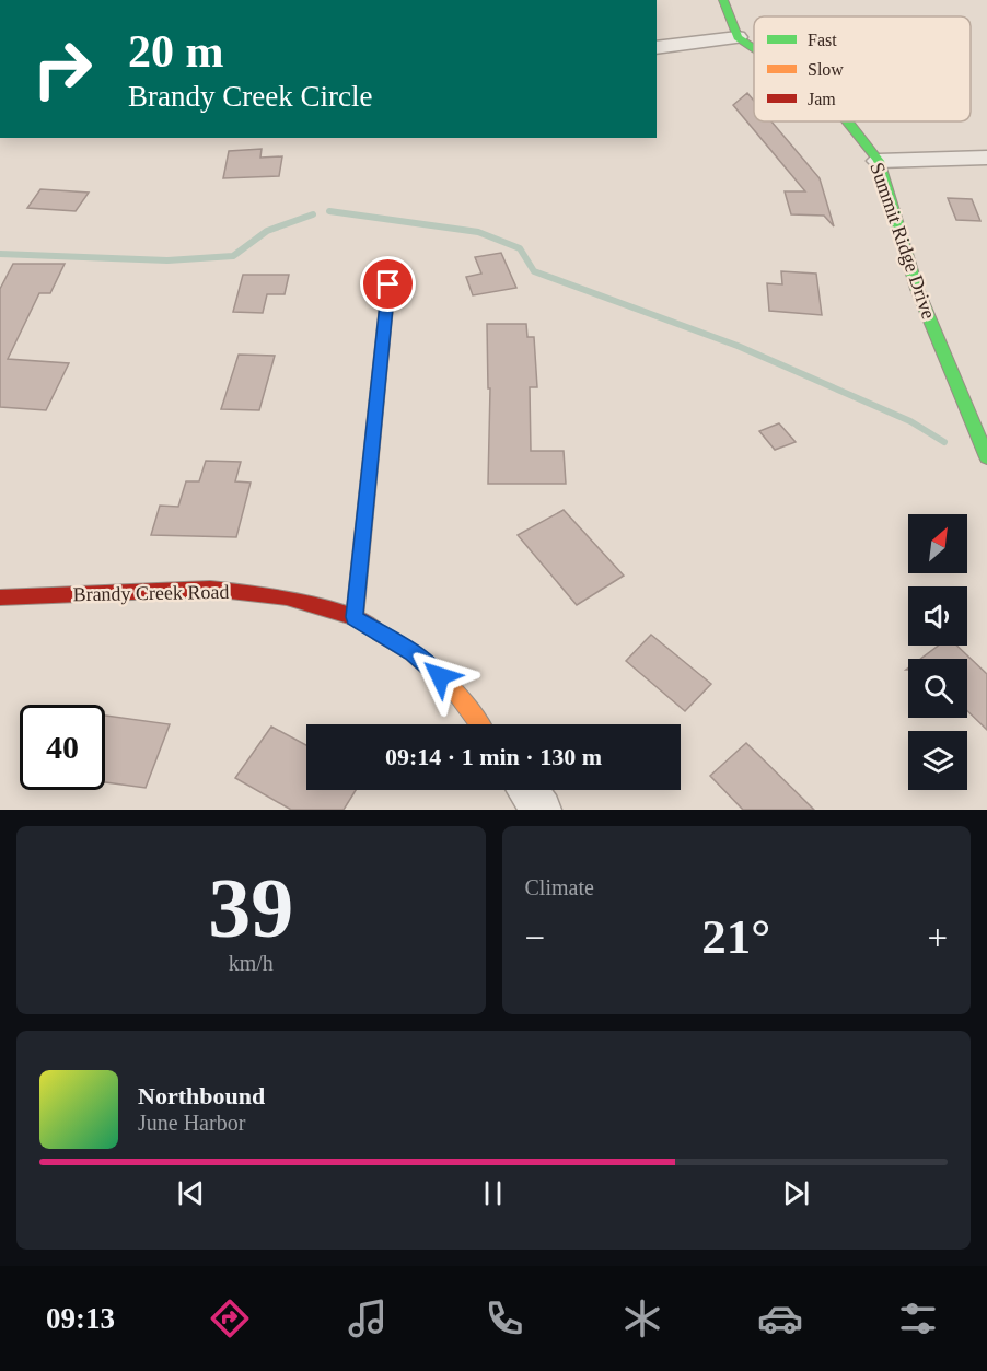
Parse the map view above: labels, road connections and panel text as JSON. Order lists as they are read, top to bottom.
{
  "streets": {
    "street": ["Summit Ridge Drive", "Brandy Creek Road"]
  },
  "legend": ["Fast", "Slow", "Jam"],
  "north": "top right",
  "page": {
    "turn": ["20 m", "Brandy Creek Circle"],
    "limit": "40",
    "trip": "09:14 · 1 min · 130 m",
    "tile": [
      ["39", "km/h"],
      "Climate"
    ],
    "heat": ["−", "21°", "+"],
    "song": ["Northbound", "June Harbor"],
    "tabs": "09:13"
  }
}
